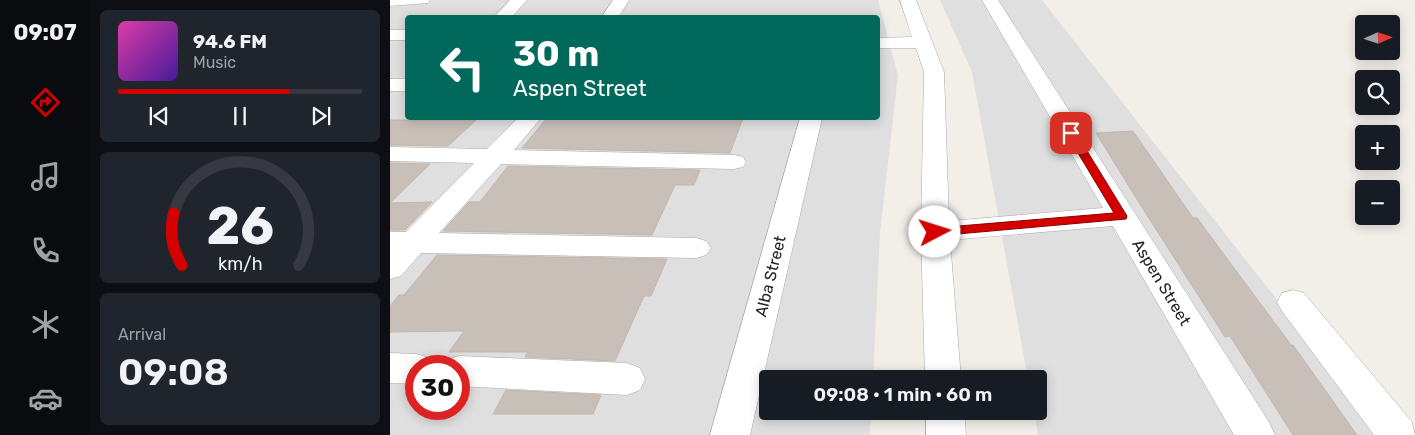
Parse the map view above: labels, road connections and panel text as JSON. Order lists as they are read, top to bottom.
{
  "streets": {
    "street": ["Alba Street", "Aspen Street"]
  },
  "north": "right",
  "page": {
    "tabs": "09:07",
    "map_buttons": ["+", "−"],
    "turn": ["30 m", "Aspen Street"],
    "song": ["94.6 FM", "Music"],
    "tile": ["Arrival", "09:08"],
    "limit": "30",
    "trip": "09:08 · 1 min · 60 m",
    "gauge": ["26", "km/h"]
  }
}
